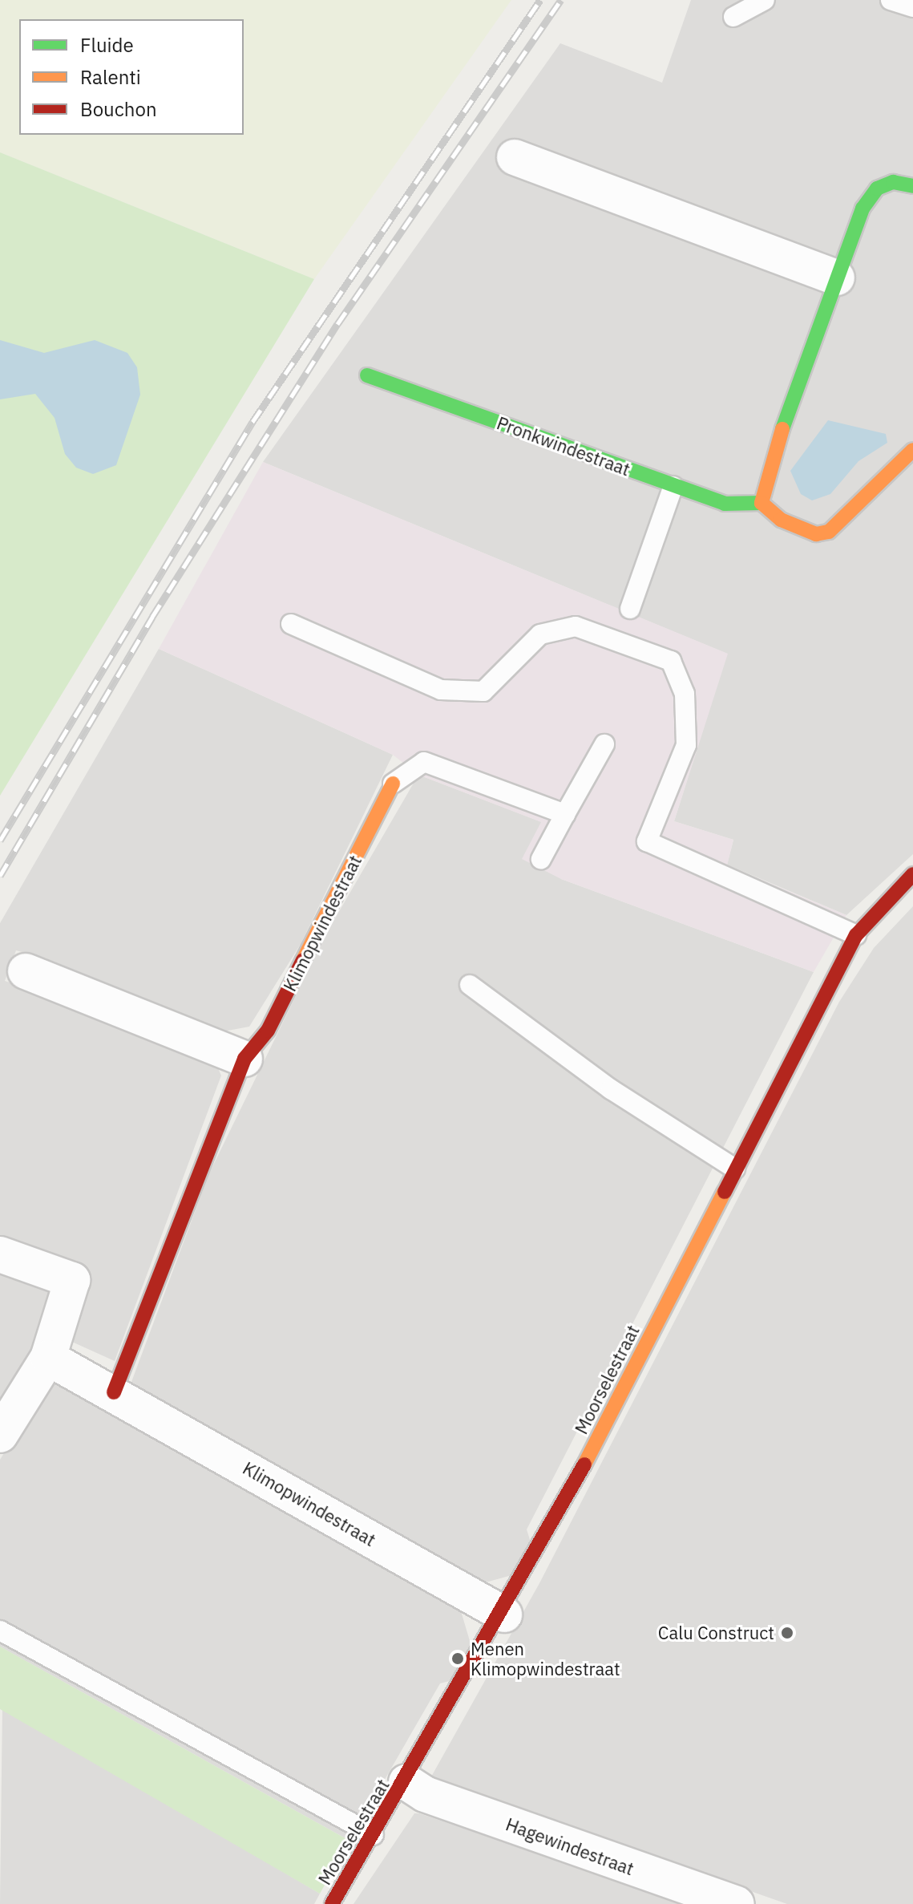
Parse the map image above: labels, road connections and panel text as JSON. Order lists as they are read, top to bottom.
{
  "streets": {
    "street": [
      "Pronkwindestraat",
      "Klimopwindestraat",
      "Moorselestraat",
      "Hagewindestraat"
    ]
  },
  "crossings": [
    ["Klimopwindestraat", "Moorselestraat"],
    ["Moorselestraat", "Hagewindestraat"]
  ],
  "places": ["Calu Construct", "Menen Klimopwindestraat"],
  "legend": ["Fluide", "Ralenti", "Bouchon"]
}
